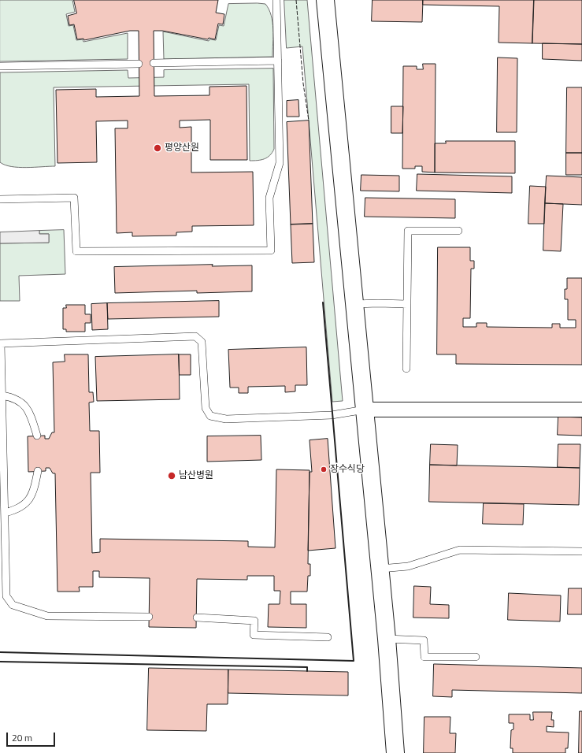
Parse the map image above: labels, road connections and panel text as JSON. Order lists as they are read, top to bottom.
{
  "places": ["평양산원", "장수식당", "남산병원"],
  "scale_bar": "20 m"
}
